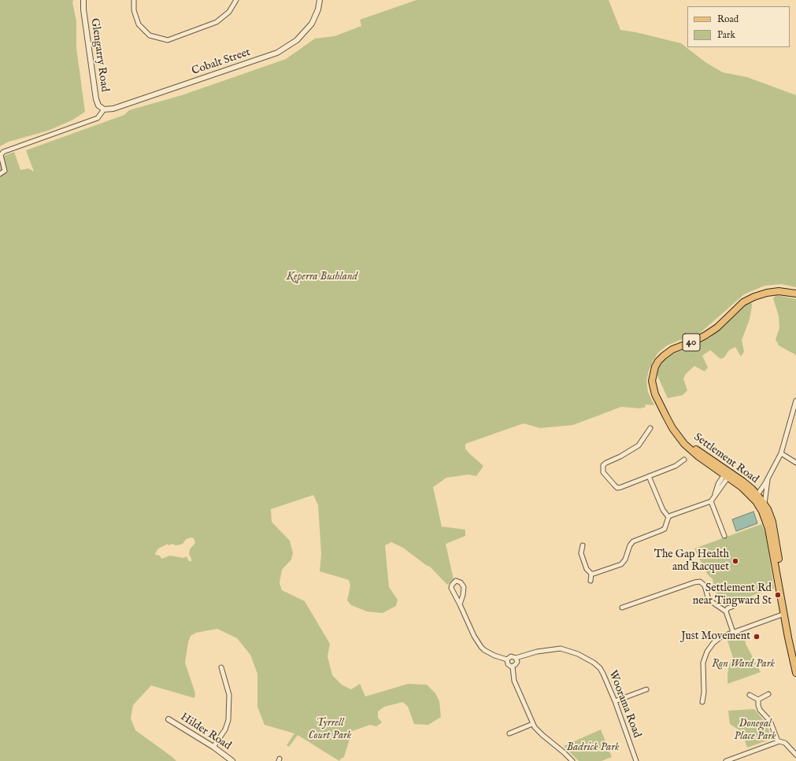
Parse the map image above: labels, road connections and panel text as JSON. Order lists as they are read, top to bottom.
{
  "streets": {
    "main road": ["40", "Settlement Road"],
    "street": [
      "Glengarry Road",
      "Cobalt Street",
      "Woorama Road",
      "Hilder Road"
    ]
  },
  "crossings": [
    ["Glengarry Road", "Cobalt Street"]
  ],
  "parks": [
    "Keperra Bushland",
    "Ron Ward Park",
    "Tyrrell Court Park",
    "Donegal Place Park",
    "Badrick Park"
  ],
  "places": ["The Gap Health and Racquet", "Settlement Rd near Tingward St", "Just Movement"],
  "legend": ["Road", "Park"]
}
